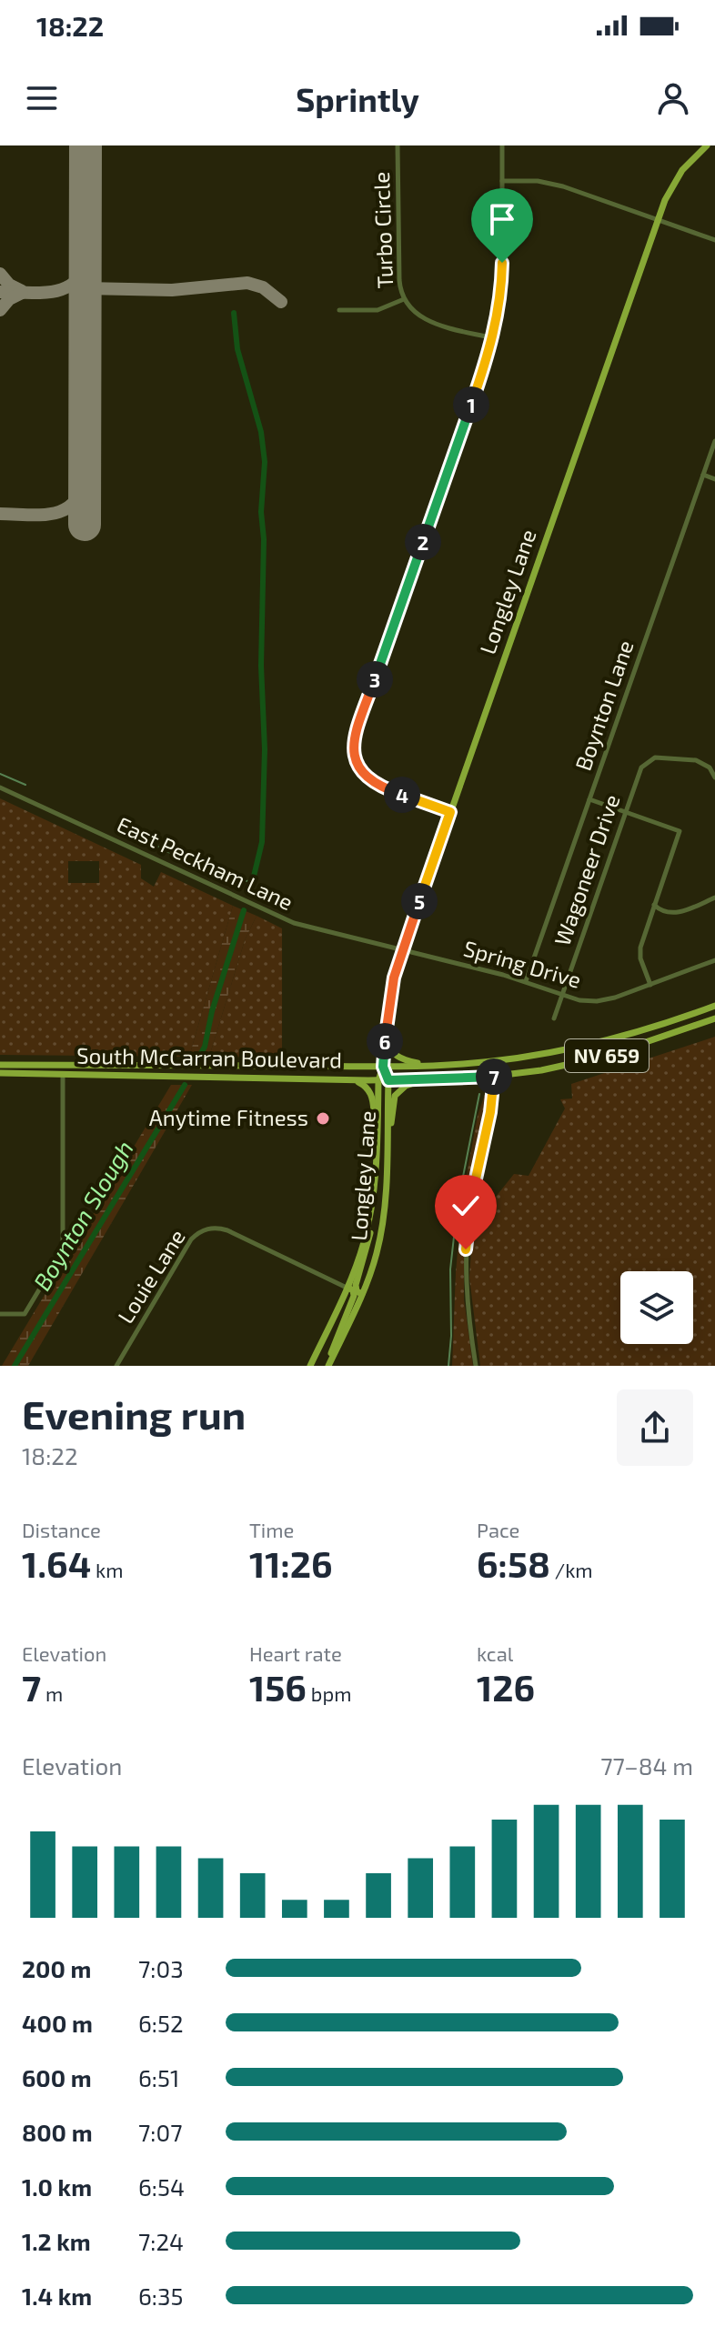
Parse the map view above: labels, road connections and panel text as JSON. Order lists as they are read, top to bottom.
{
  "streets": {
    "main road": ["Longley Lane", "NV 659", "South McCarran Boulevard"],
    "street": [
      "Turbo Circle",
      "Boynton Lane",
      "East Peckham Lane",
      "Wagoneer Drive",
      "Spring Drive",
      "Louie Lane"
    ]
  },
  "crossings": [
    ["Longley Lane", "East Peckham Lane"],
    ["Longley Lane", "Spring Drive"],
    ["Longley Lane", "South McCarran Boulevard"],
    ["Longley Lane", "Louie Lane"],
    ["Boynton Lane", "Spring Drive"],
    ["East Peckham Lane", "Spring Drive"],
    ["Wagoneer Drive", "Spring Drive"]
  ],
  "water": ["Boynton Slough"],
  "places": ["Anytime Fitness"],
  "page": {
    "status": "18:22",
    "header": "Sprintly",
    "pins": [
      "1",
      "2",
      "3",
      "4",
      "5",
      "6",
      "7"
    ],
    "heading": ["Evening run", "18:22"],
    "stats": [
      ["Distance", "1.64 km"],
      ["Time", "11:26"],
      ["Pace", "6:58 /km"],
      ["Elevation", "7 m"],
      ["Heart rate", "156 bpm"],
      ["kcal", "126"]
    ],
    "chart": ["Elevation", "77–84 m"],
    "list": [
      {
        "name": "200 m",
        "note": "7:03"
      },
      {
        "name": "400 m",
        "note": "6:52"
      },
      {
        "name": "600 m",
        "note": "6:51"
      },
      {
        "name": "800 m",
        "note": "7:07"
      },
      {
        "name": "1.0 km",
        "note": "6:54"
      },
      {
        "name": "1.2 km",
        "note": "7:24"
      },
      {
        "name": "1.4 km",
        "note": "6:35"
      }
    ]
  }
}
